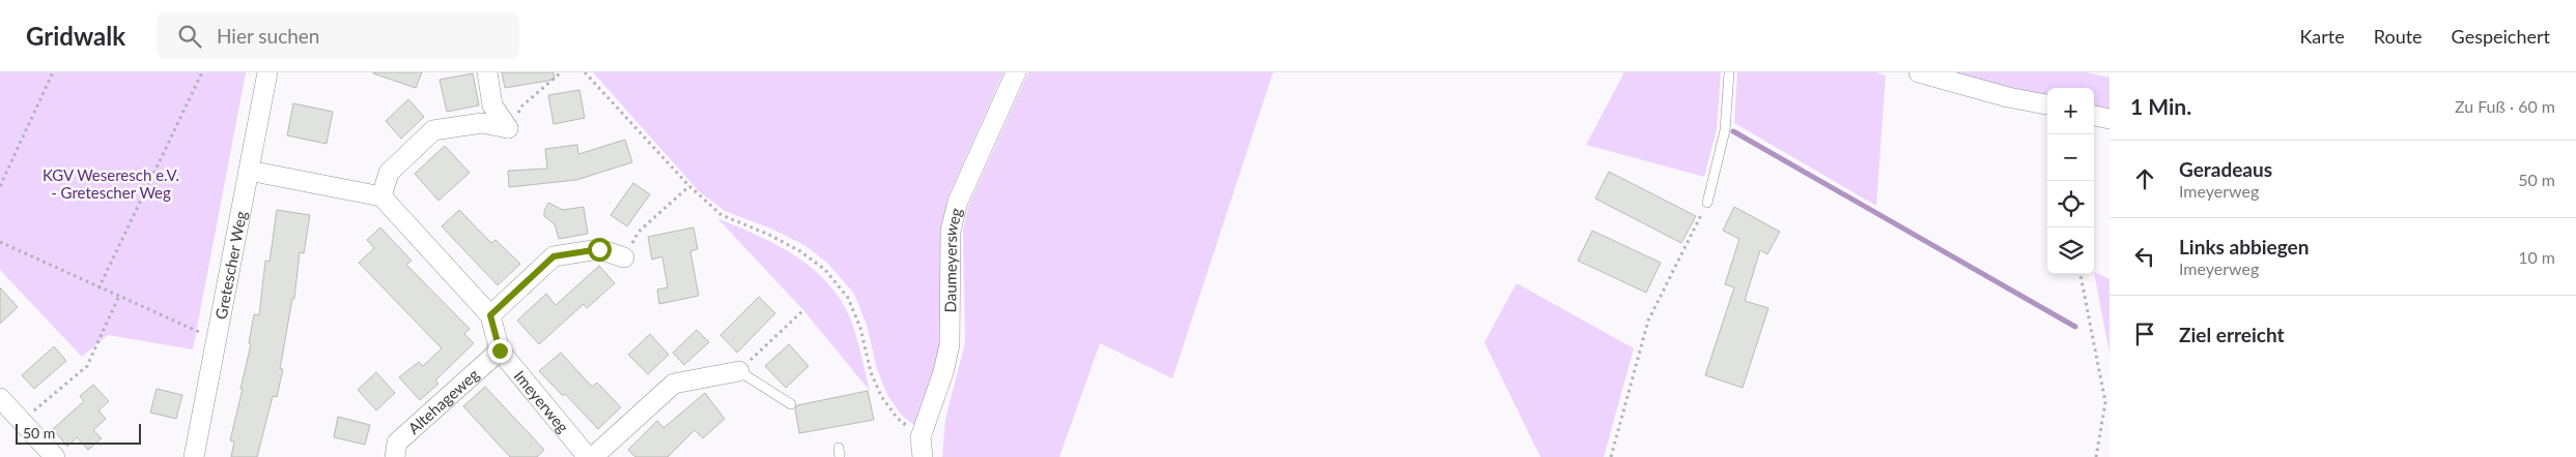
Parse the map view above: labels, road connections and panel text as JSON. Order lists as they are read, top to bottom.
{
  "streets": {
    "street": [
      "Daumeyersweg",
      "Gretescher Weg",
      "Altehageweg",
      "Imeyerweg"
    ]
  },
  "crossings": [
    ["Altehageweg", "Imeyerweg"]
  ],
  "parks": ["KGV Weseresch e.V. - Gretescher Weg"],
  "scale_bar": "50 m",
  "page": {
    "header": "Gridwalk",
    "search": "Hier suchen",
    "nav": ["Karte", "Route", "Gespeichert"],
    "heading": ["1 Min.", "Zu Fuß · 60 m"],
    "map_buttons": ["+", "−"],
    "list": [
      ["Geradeaus", "Imeyerweg", "50 m"],
      ["Links abbiegen", "Imeyerweg", "10 m"],
      "Ziel erreicht"
    ],
    "scale": "50 m"
  }
}
